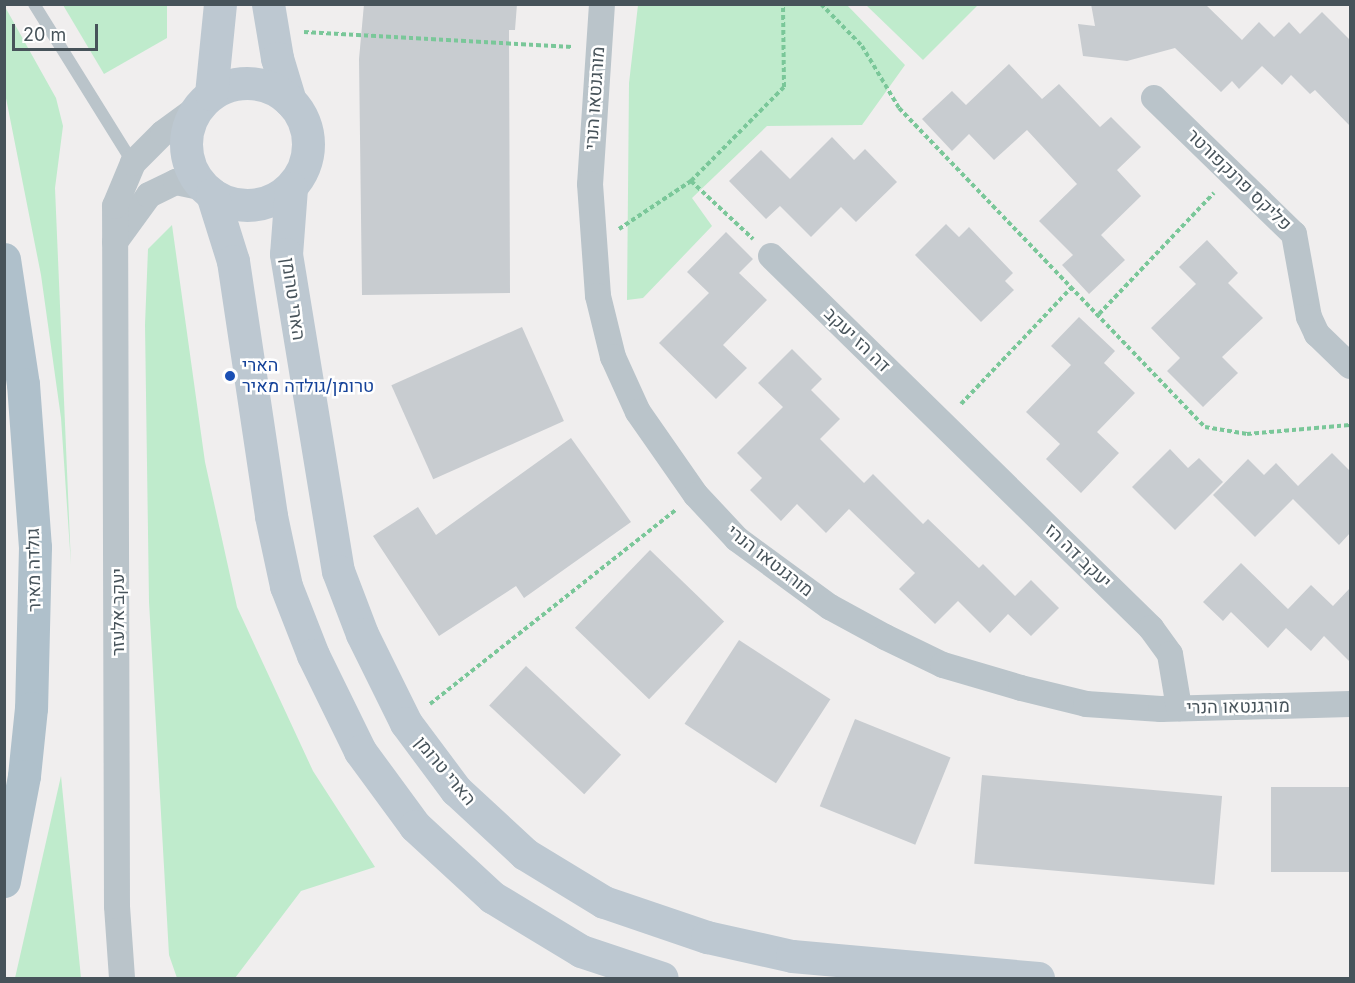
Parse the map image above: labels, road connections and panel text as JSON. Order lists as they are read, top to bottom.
{
  "streets": {
    "main road": ["גולדה מאיר"],
    "street": [
      "מורגנטאו הנרי",
      "פליקס פרנקפורטר",
      "הארי טרומן",
      "דה הז יעקב",
      "יעקב דה הז",
      "יעקב אלעזר"
    ]
  },
  "crossings": [
    ["מורגנטאו הנרי", "יעקב דה הז"],
    ["הארי טרומן", "יעקב אלעזר"],
    ["דה הז יעקב", "יעקב דה הז"]
  ],
  "places": ["הארי טרומן/גולדה מאיר"],
  "scale_bar": "20 m"
}
